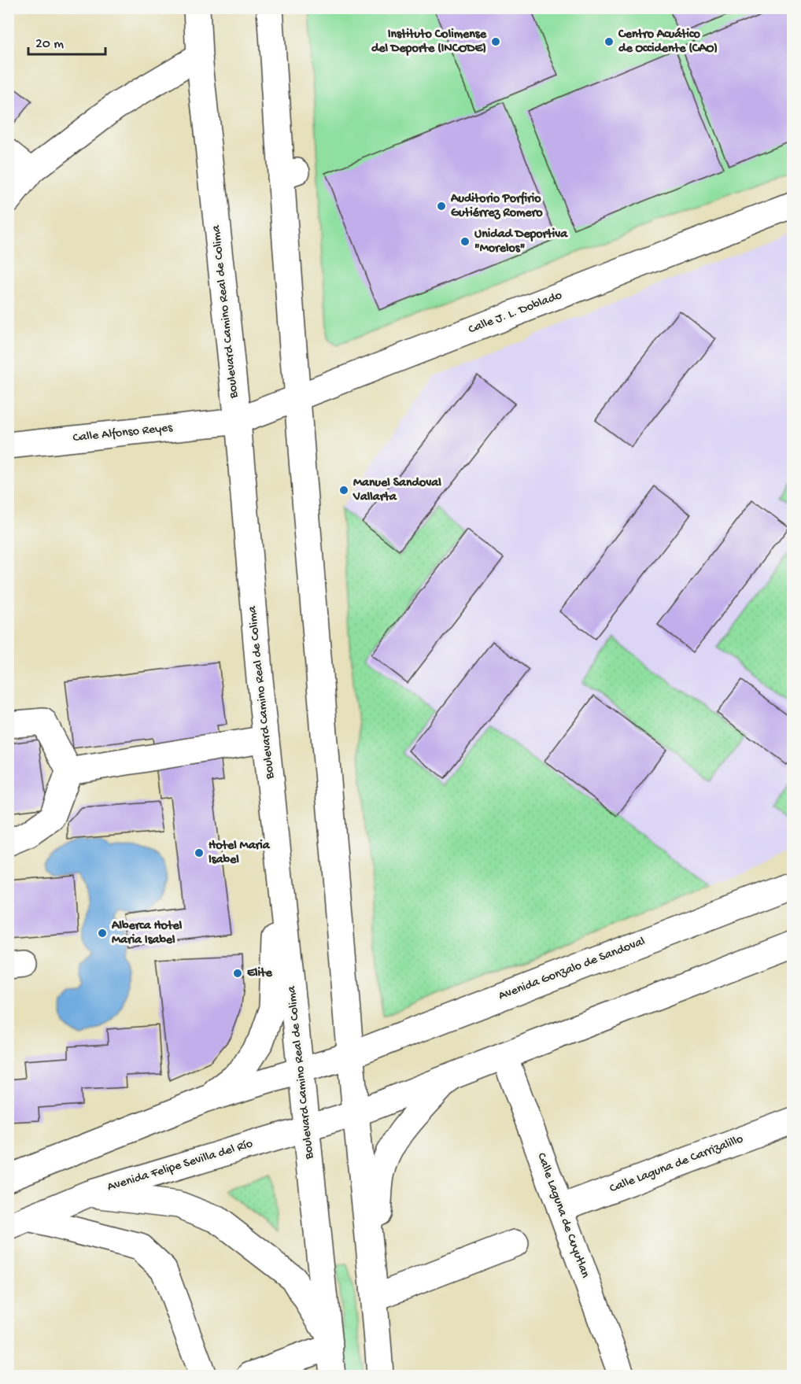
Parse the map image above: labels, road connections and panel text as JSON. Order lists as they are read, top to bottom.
{
  "streets": {
    "main road": [
      "Boulevard Camino Real de Colima",
      "Calle J. L. Doblado",
      "Calle Alfonso Reyes",
      "Avenida Gonzalo de Sandoval",
      "Calle Laguna de Carrizalillo",
      "Avenida Felipe Sevilla del Río",
      "Calle Laguna de Cuyutlan"
    ]
  },
  "crossings": [
    ["Boulevard Camino Real de Colima", "Calle J. L. Doblado"],
    ["Boulevard Camino Real de Colima", "Calle Alfonso Reyes"],
    ["Boulevard Camino Real de Colima", "Avenida Felipe Sevilla del Río"],
    ["Calle J. L. Doblado", "Calle Alfonso Reyes"],
    ["Calle Laguna de Carrizalillo", "Calle Laguna de Cuyutlan"]
  ],
  "places": [
    "Instituto Colimense del Deporte (INCODE)",
    "Centro Acuático de Occidente (CAO)",
    "Auditorio Porfirio Gutiérrez Romero",
    "Unidad Deportiva \"Morelos\"",
    "Manuel Sandoval Vallarta",
    "Hotel Maria Isabel",
    "Alberca Hotel Maria Isabel",
    "Elite"
  ],
  "scale_bar": "20 m"
}
